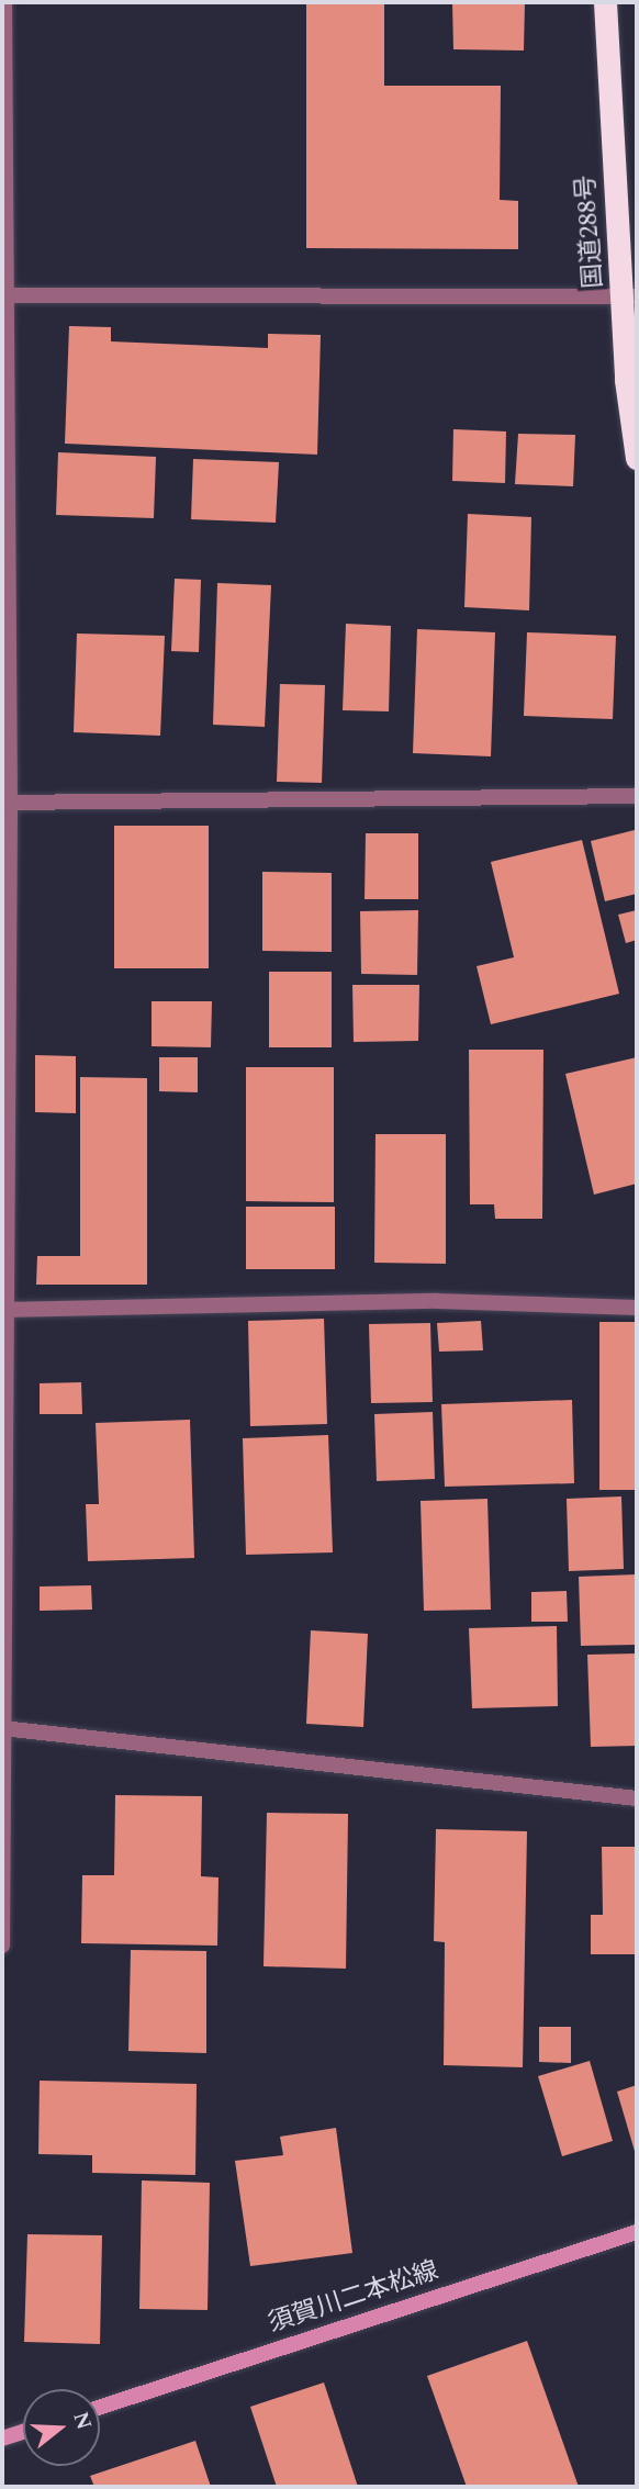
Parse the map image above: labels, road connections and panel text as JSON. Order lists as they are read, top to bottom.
{
  "streets": {
    "highway": ["国道288号"],
    "main road": ["須賀川二本松線"]
  },
  "north": "right"
}
